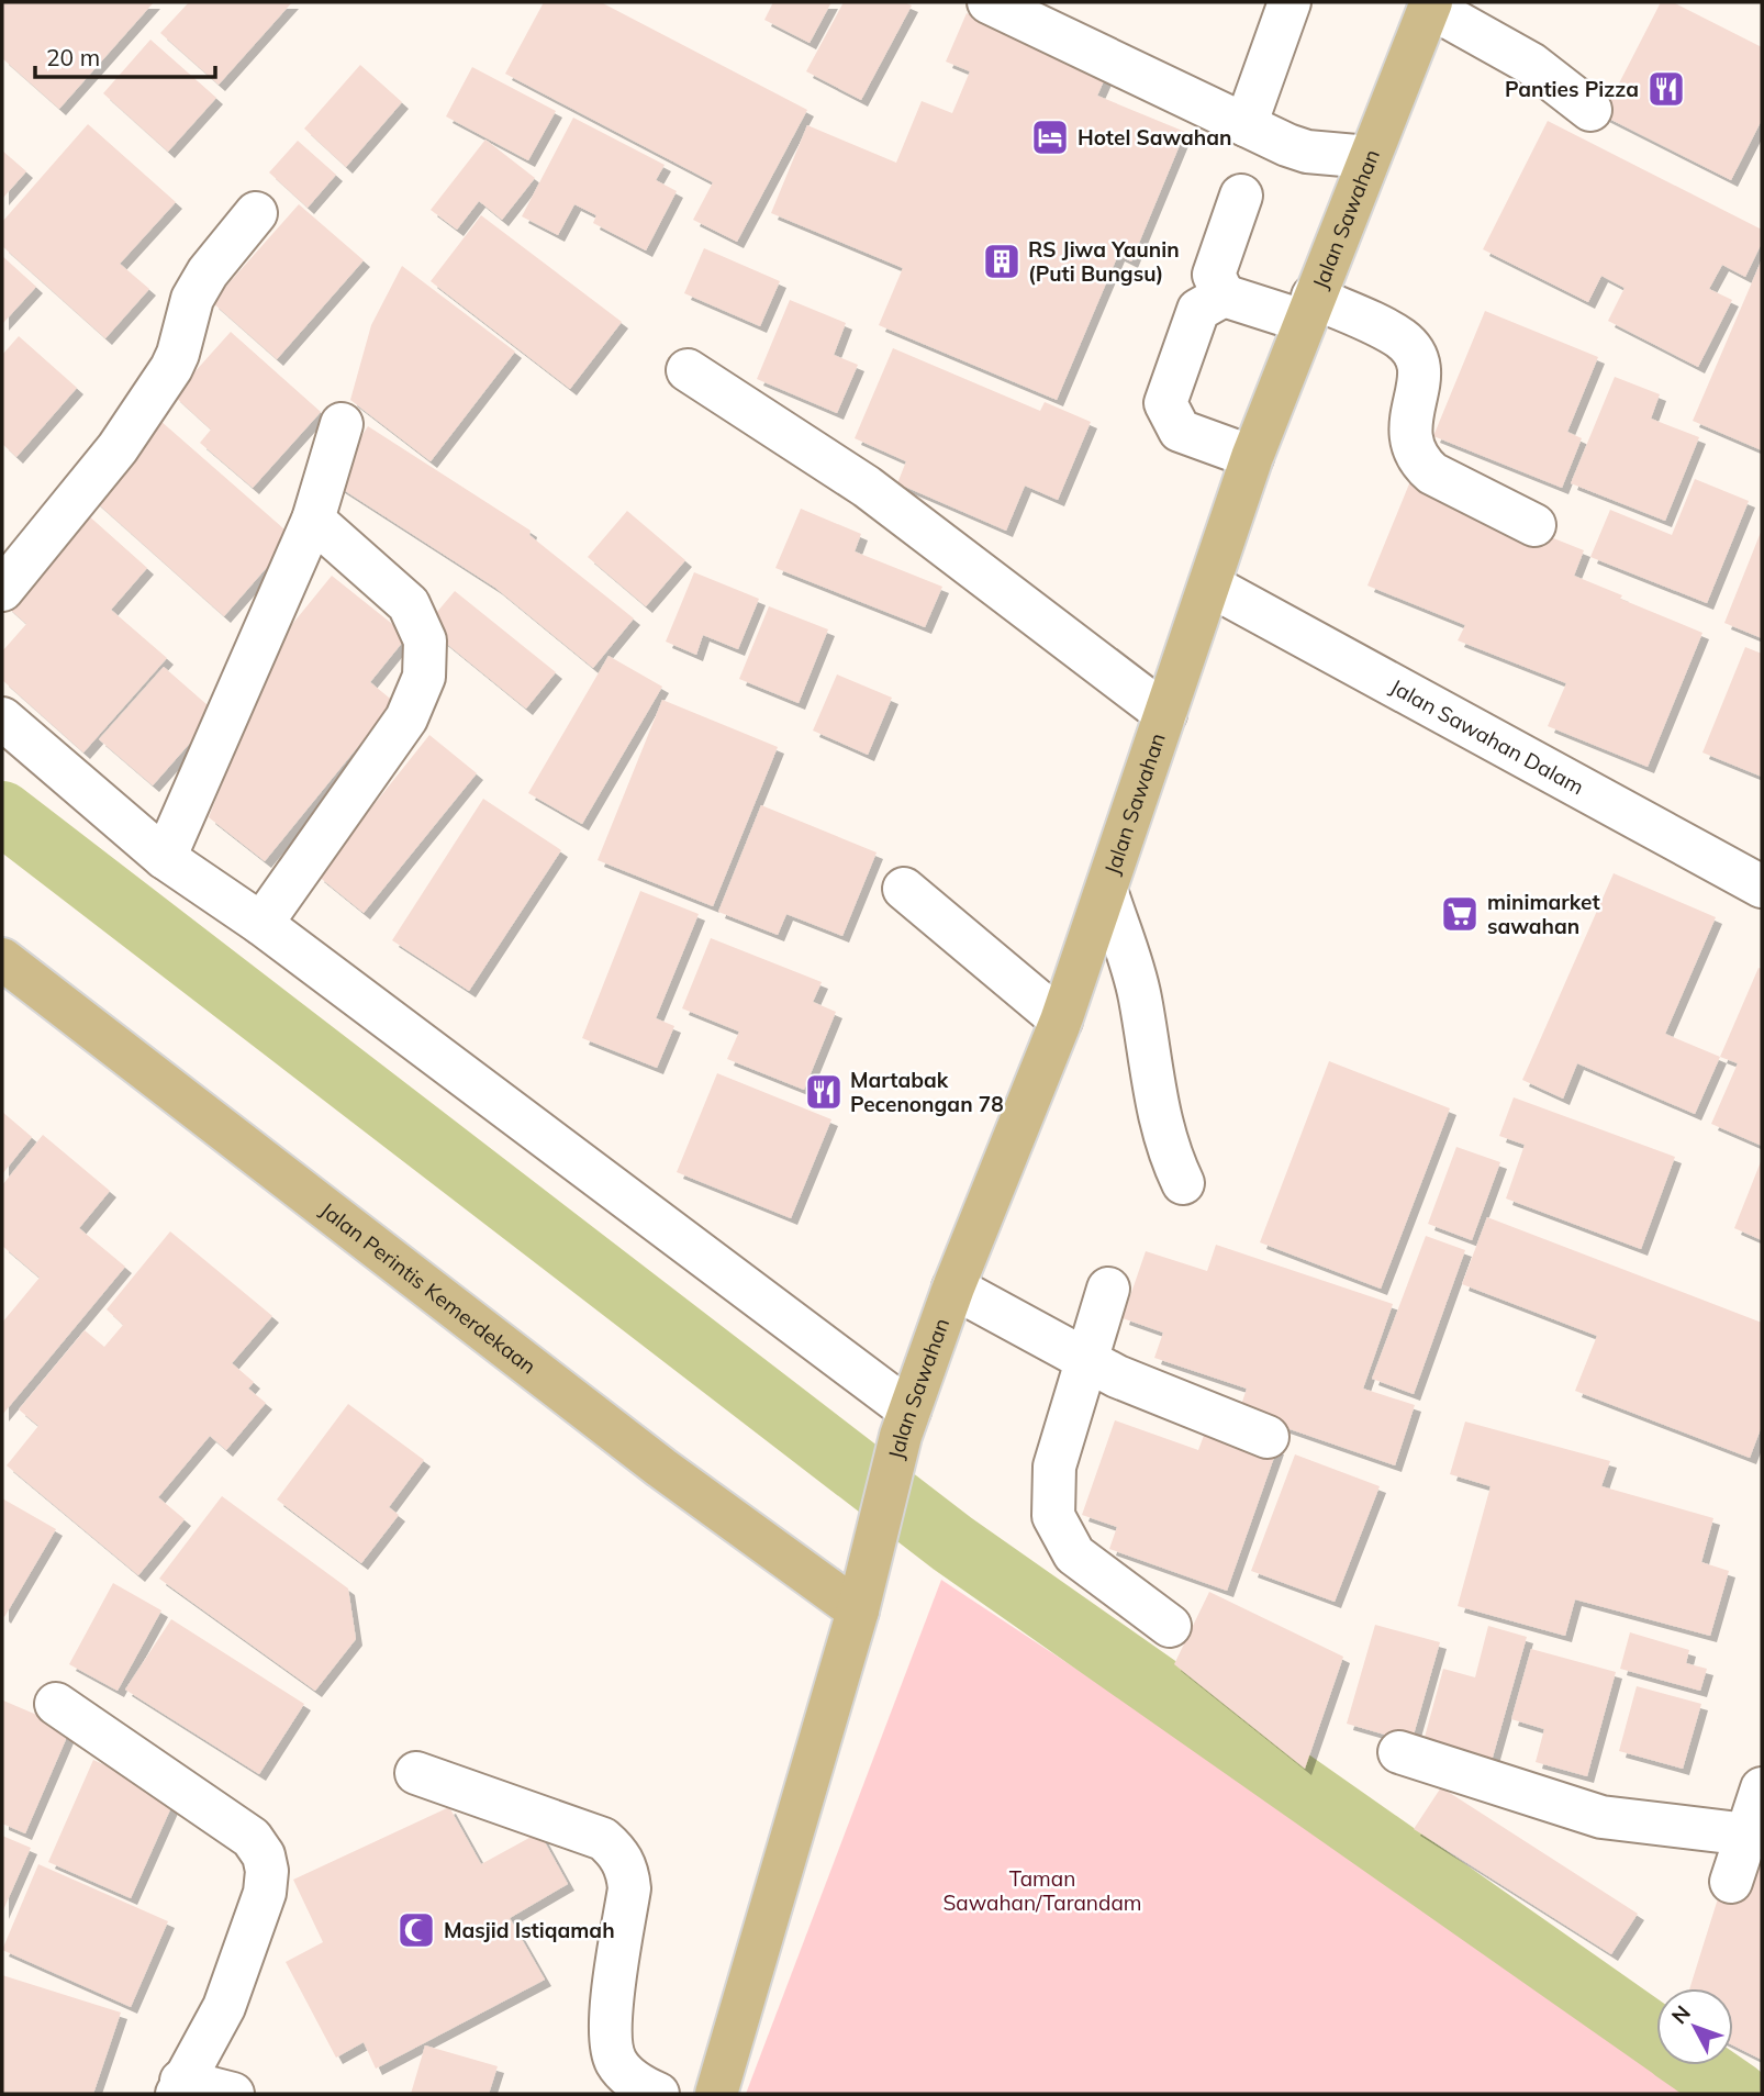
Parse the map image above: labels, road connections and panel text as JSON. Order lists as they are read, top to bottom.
{
  "streets": {
    "main road": ["Jalan Sawahan", "Jalan Perintis Kemerdekaan"],
    "street": ["Jalan Sawahan Dalam"]
  },
  "crossings": [
    ["Jalan Sawahan", "Jalan Sawahan Dalam"],
    ["Jalan Sawahan", "Jalan Perintis Kemerdekaan"]
  ],
  "parks": ["Taman Sawahan/Tarandam"],
  "places": {
    "restaurant": ["Panties Pizza", "Martabak Pecenongan 78"],
    "hotel": ["Hotel Sawahan"],
    "building": ["RS Jiwa Yaunin (Puti Bungsu)"],
    "supermarket": ["minimarket sawahan"],
    "mosque": ["Masjid Istiqamah"]
  },
  "scale_bar": "20 m",
  "north": "top left"
}
